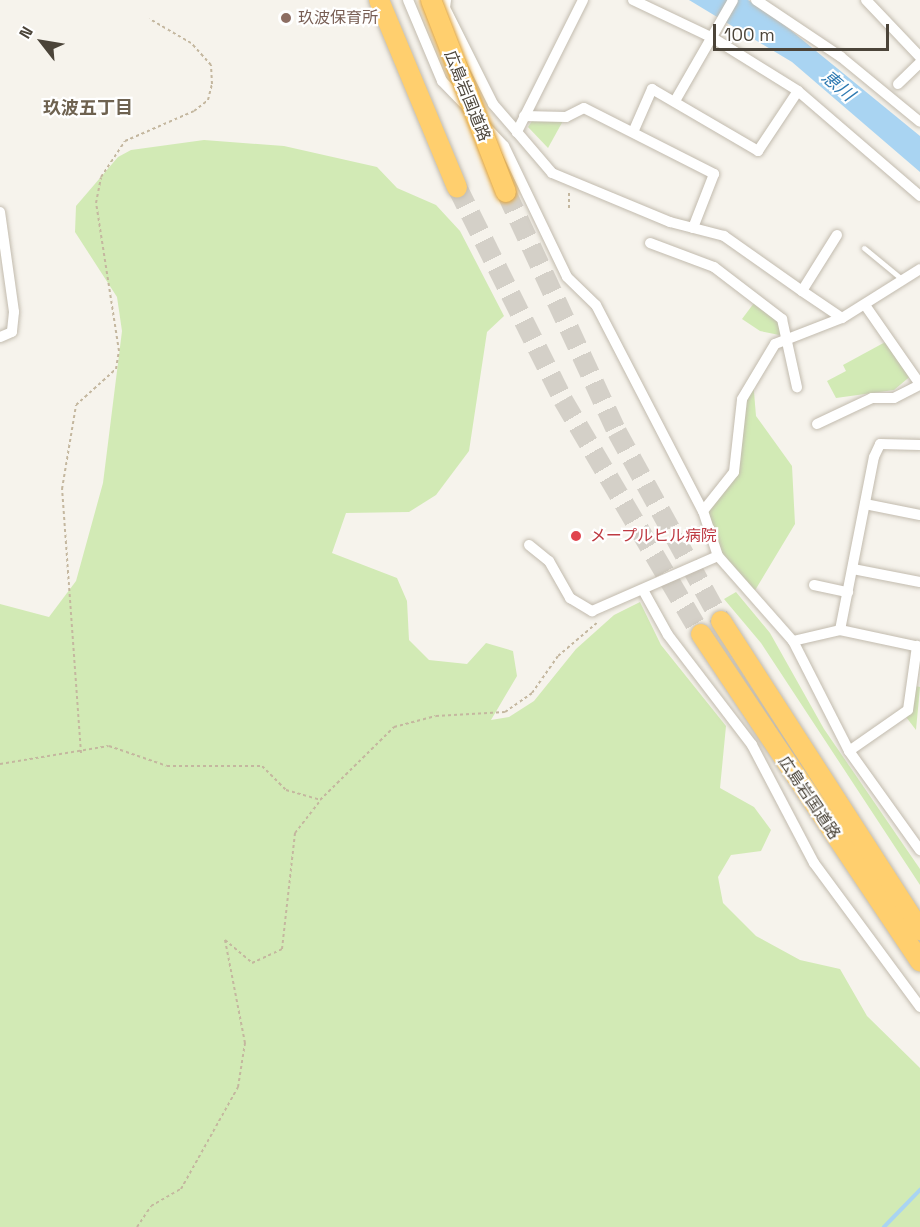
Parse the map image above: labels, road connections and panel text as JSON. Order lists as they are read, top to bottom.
{
  "streets": {
    "highway": ["広島岩国道路"]
  },
  "districts": ["玖波五丁目"],
  "water": ["恵川"],
  "places": ["玖波保育所", "メープルヒル病院"],
  "scale_bar": "100 m",
  "north": "top left"
}
